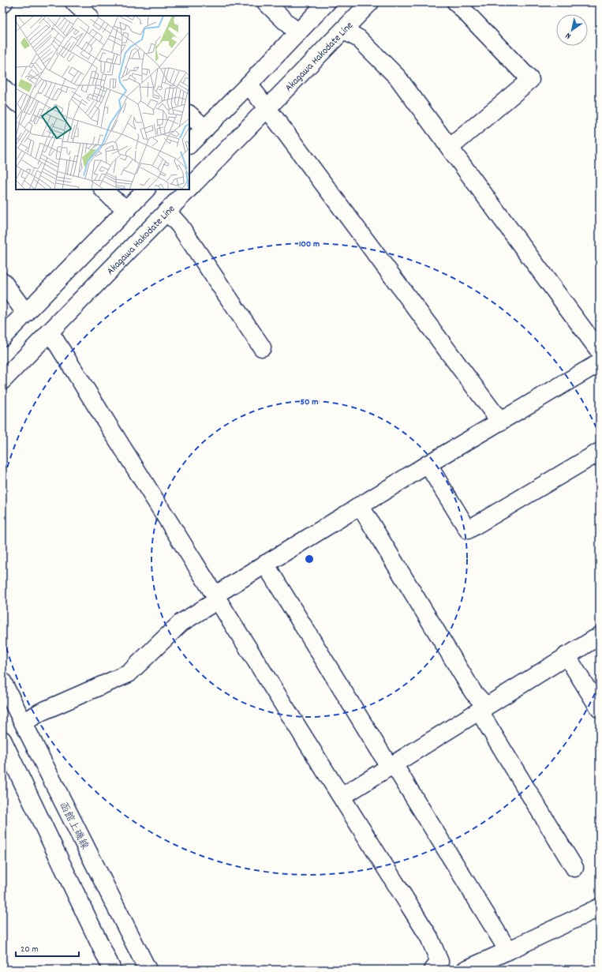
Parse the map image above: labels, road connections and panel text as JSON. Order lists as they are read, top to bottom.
{
  "streets": {
    "street": ["Akagawa Hakodate Line", "函館上磯線"]
  },
  "scale_bar": "20 m",
  "north": "bottom left",
  "rings": ["100 m", "50 m"]
}
